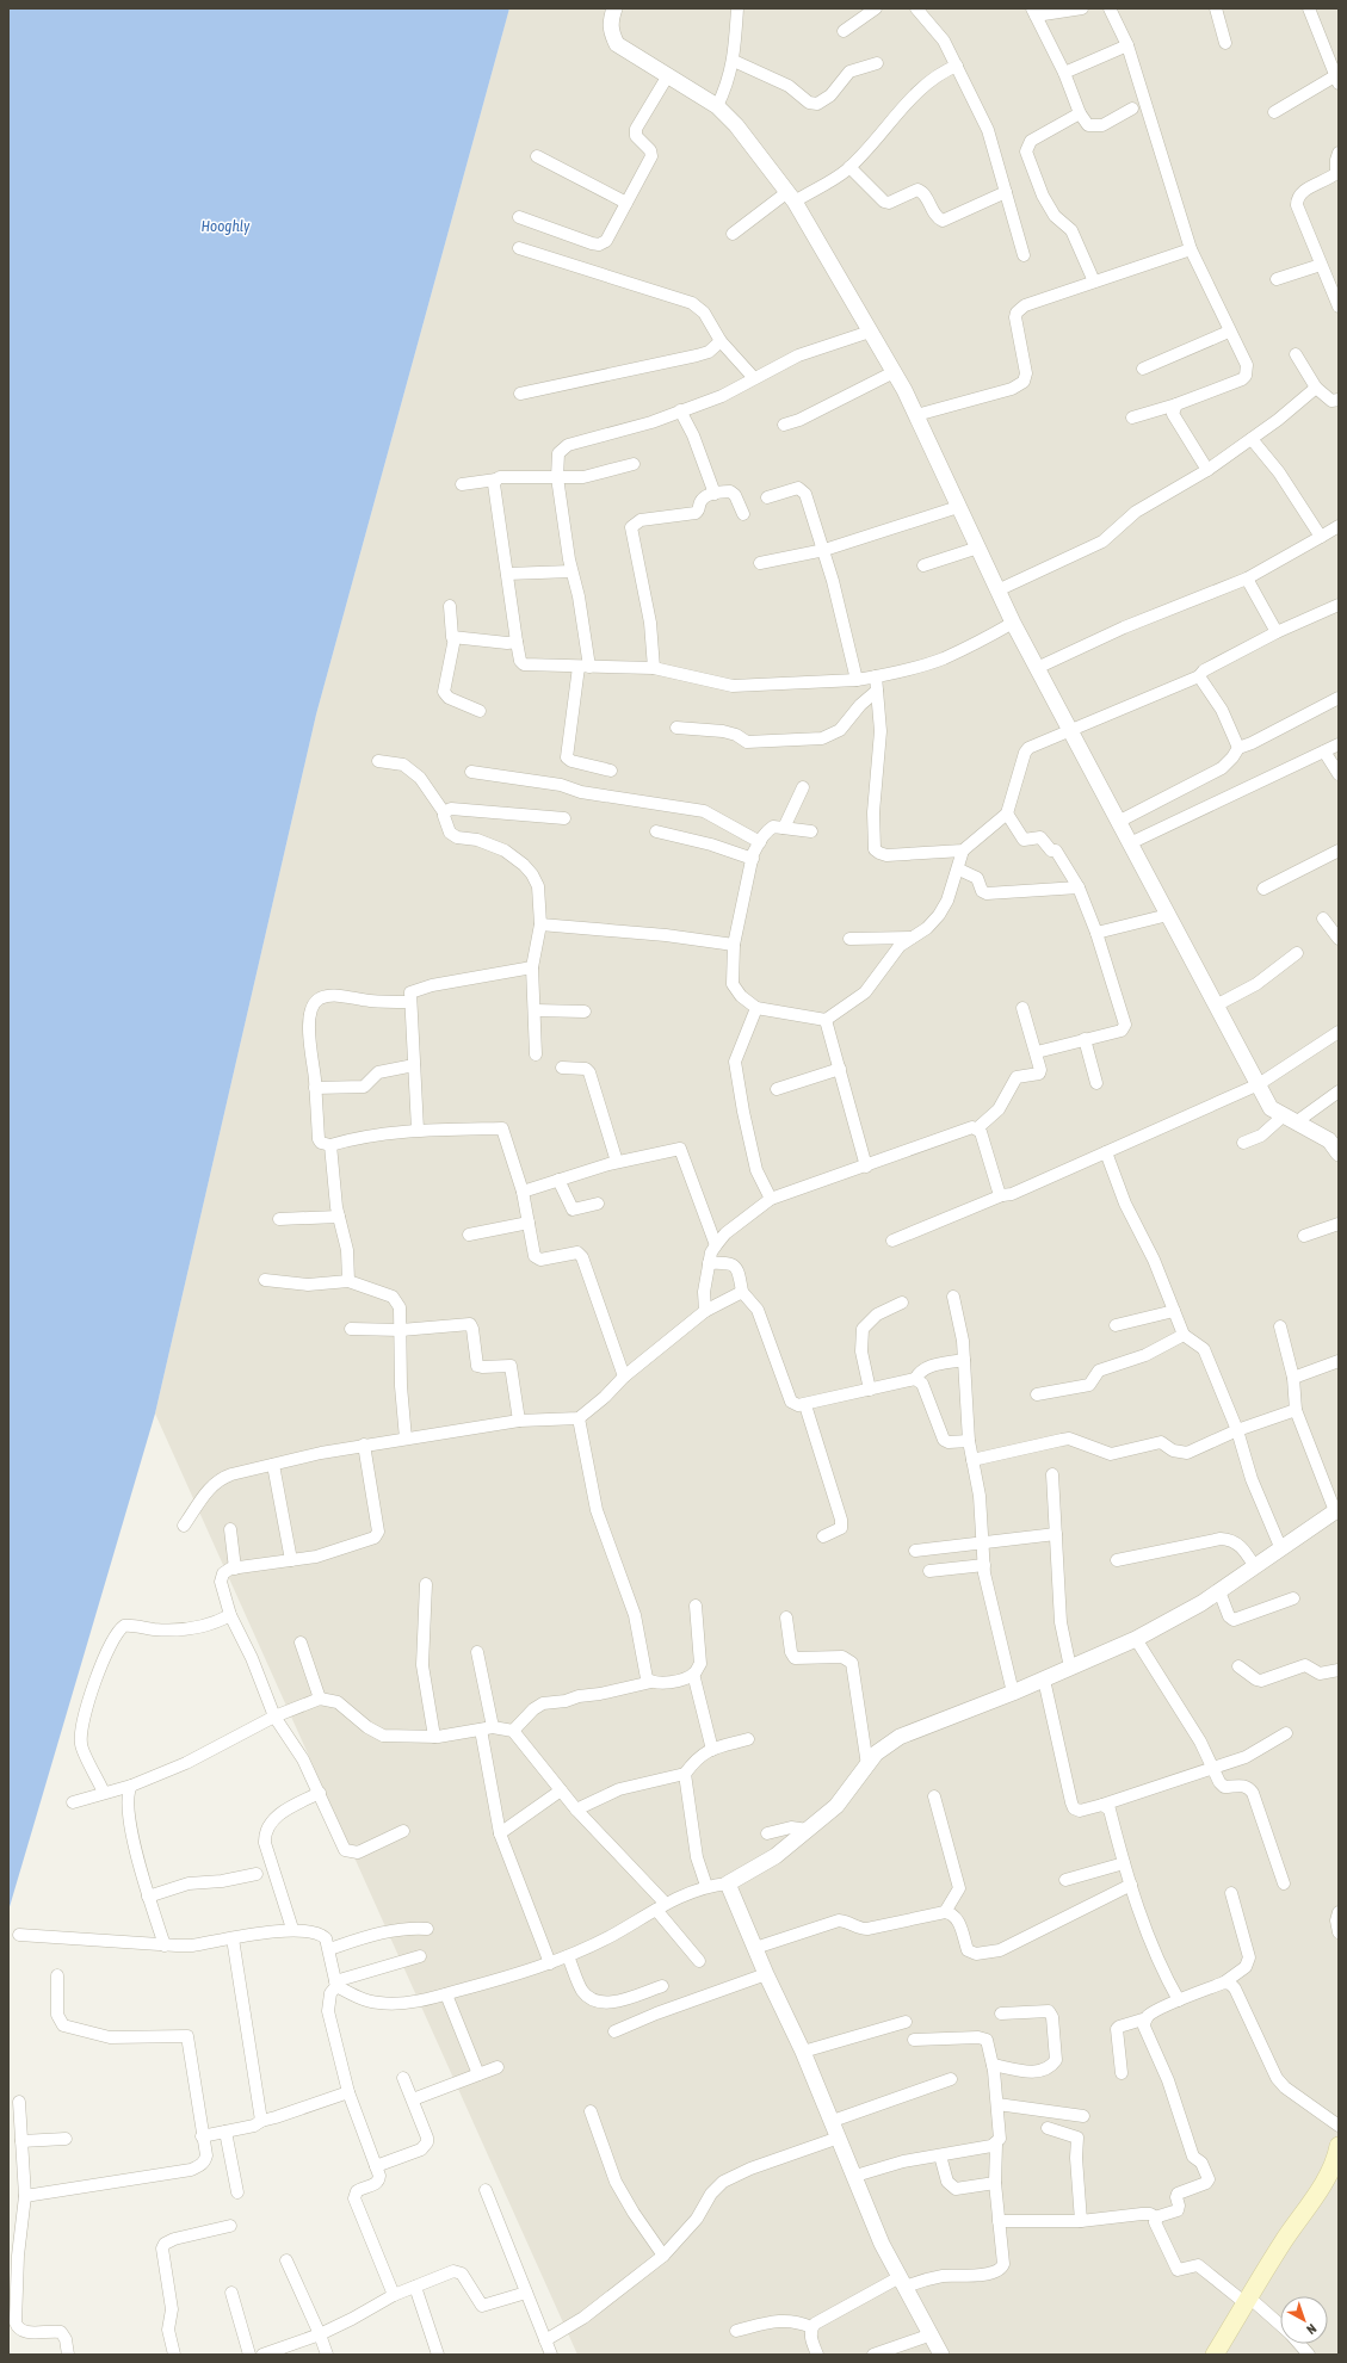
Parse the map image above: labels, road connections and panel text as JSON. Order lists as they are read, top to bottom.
{
  "water": ["Hooghly"],
  "north": "bottom right"
}
